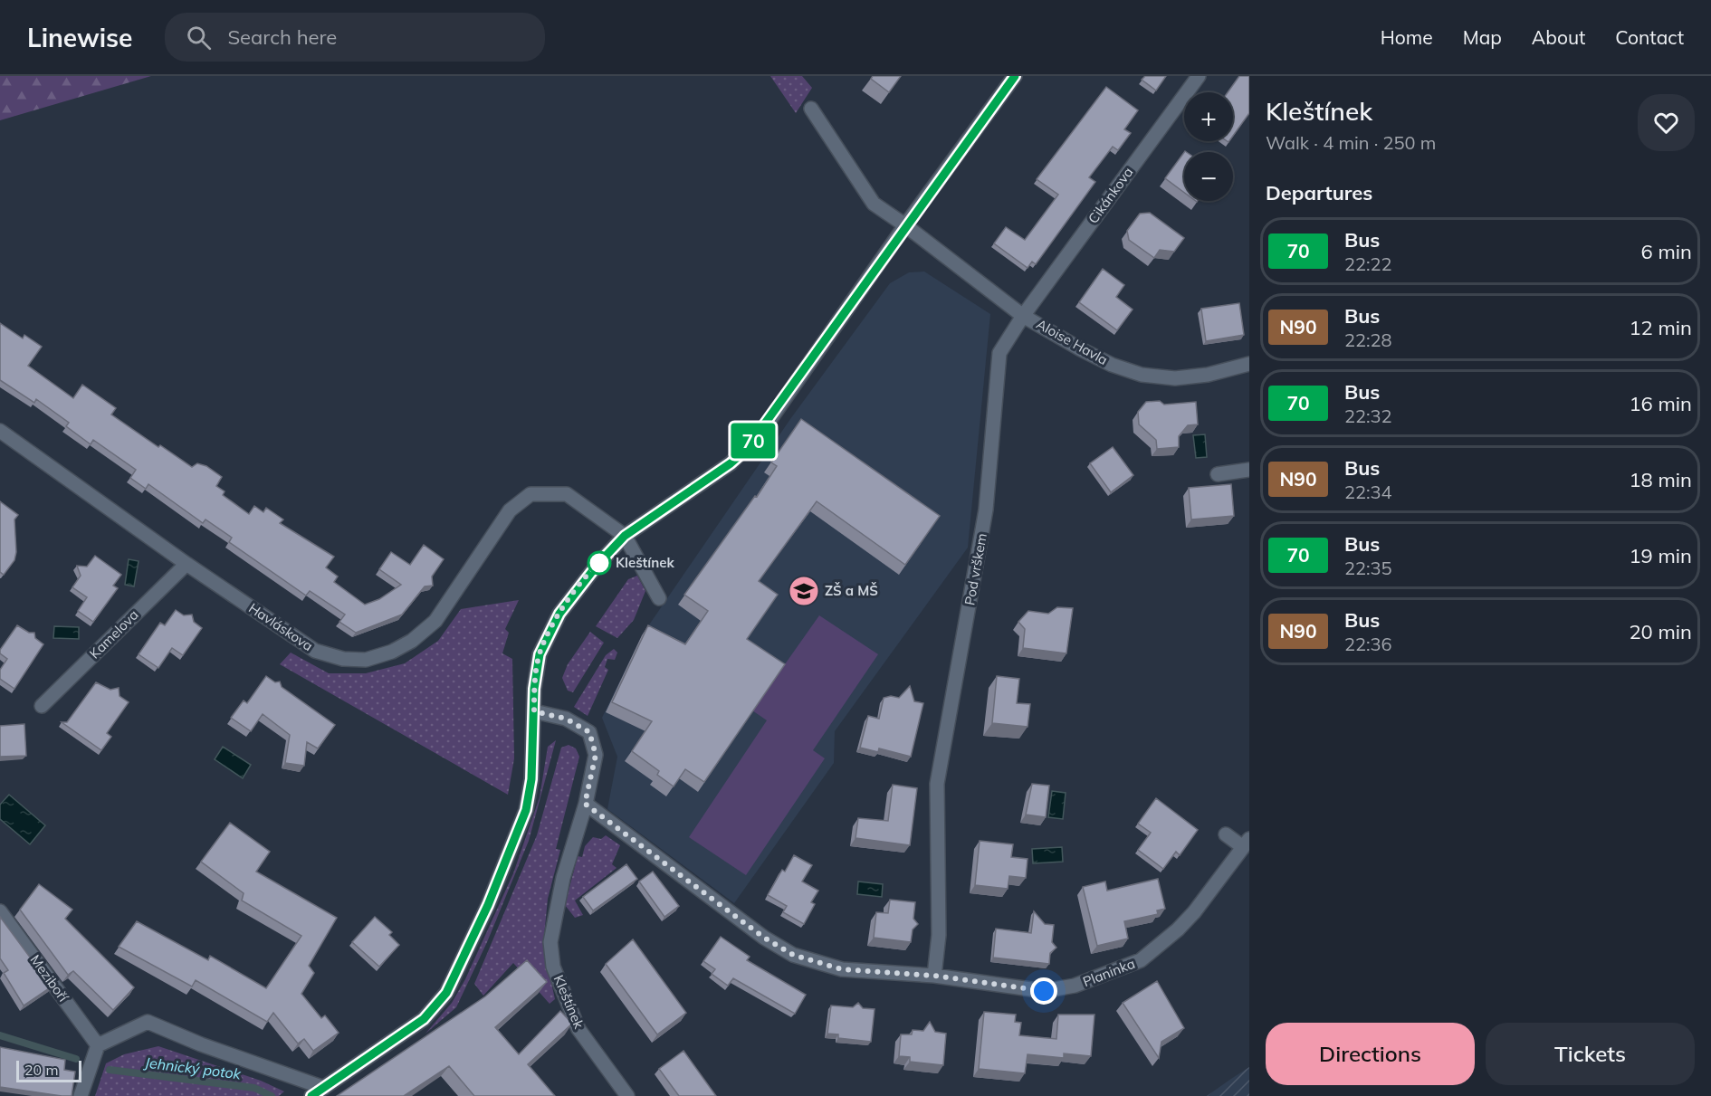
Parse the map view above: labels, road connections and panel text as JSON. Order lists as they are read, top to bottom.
{
  "streets": {
    "street": [
      "Cikánkova",
      "Aloise Havla",
      "Pod vrškem",
      "Havláskova",
      "Kamelova",
      "Planinka",
      "Meziboří",
      "Kleštínek"
    ]
  },
  "crossings": [
    ["Cikánkova", "Aloise Havla"],
    ["Cikánkova", "Pod vrškem"],
    ["Aloise Havla", "Pod vrškem"],
    ["Pod vrškem", "Planinka"],
    ["Havláskova", "Kamelova"],
    ["Planinka", "Kleštínek"]
  ],
  "water": ["Jehnický potok"],
  "places": {
    "other": ["Kleštínek"],
    "school or university": ["ZŠ a MŠ"]
  },
  "lines": ["bus line 70"],
  "scale_bar": "20 m",
  "page": {
    "header": "Linewise",
    "search": "Search here",
    "nav": [
      "Home",
      "Map",
      "About",
      "Contact"
    ],
    "on_map": "70",
    "heading": [
      ["Kleštínek", "Walk · 4 min · 250 m"],
      "Departures"
    ],
    "map_buttons": ["+", "−"],
    "list": [
      {
        "mark": "70",
        "name": "Bus",
        "note": "22:22",
        "value": "6 min"
      },
      {
        "mark": "N90",
        "name": "Bus",
        "note": "22:28",
        "value": "12 min"
      },
      {
        "mark": "70",
        "name": "Bus",
        "note": "22:32",
        "value": "16 min"
      },
      {
        "mark": "N90",
        "name": "Bus",
        "note": "22:34",
        "value": "18 min"
      },
      {
        "mark": "70",
        "name": "Bus",
        "note": "22:35",
        "value": "19 min"
      },
      {
        "mark": "N90",
        "name": "Bus",
        "note": "22:36",
        "value": "20 min"
      }
    ],
    "buttons": ["Directions", "Tickets"],
    "scale": "20 m"
  }
}
